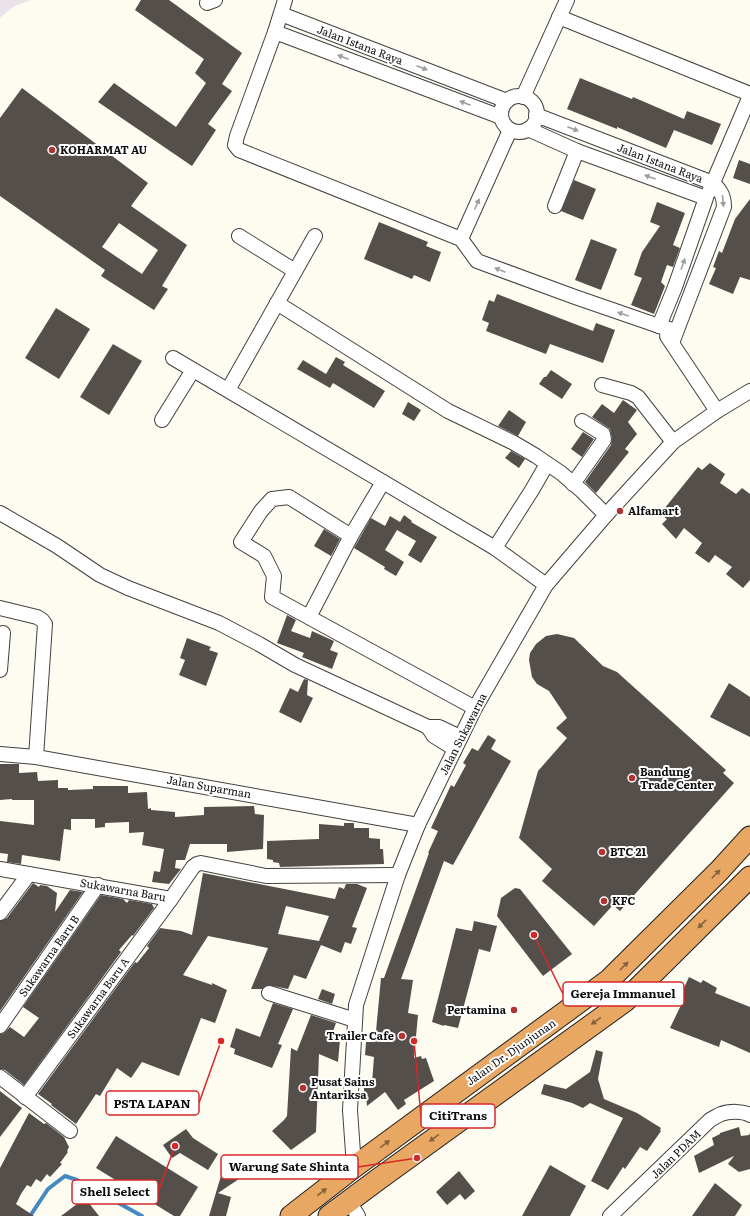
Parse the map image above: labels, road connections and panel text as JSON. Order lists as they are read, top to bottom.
{
  "streets": {
    "highway": ["Jalan Dr. Djunjunan"],
    "street": [
      "Jalan Istana Raya",
      "Jalan Sukawarna",
      "Jalan Suparman",
      "Sukawarna Baru",
      "Sukawarna Baru B",
      "Sukawarna Baru A",
      "Jalan PDAM"
    ]
  },
  "crossings": [
    ["Jalan Sukawarna", "Jalan Suparman"],
    ["Jalan Sukawarna", "Sukawarna Baru"],
    ["Jalan Sukawarna", "Jalan Dr. Djunjunan"],
    ["Sukawarna Baru", "Sukawarna Baru B"],
    ["Sukawarna Baru", "Sukawarna Baru A"]
  ],
  "places": [
    "KOHARMAT AU",
    "Alfamart",
    "Bandung Trade Center",
    "BTC 21",
    "KFC",
    "Gereja Immanuel",
    "Pertamina",
    "Trailer Cafe",
    "PSTA LAPAN",
    "CitiTrans",
    "Pusat Sains Antariksa",
    "Shell Select",
    "Warung Sate Shinta"
  ]
}
